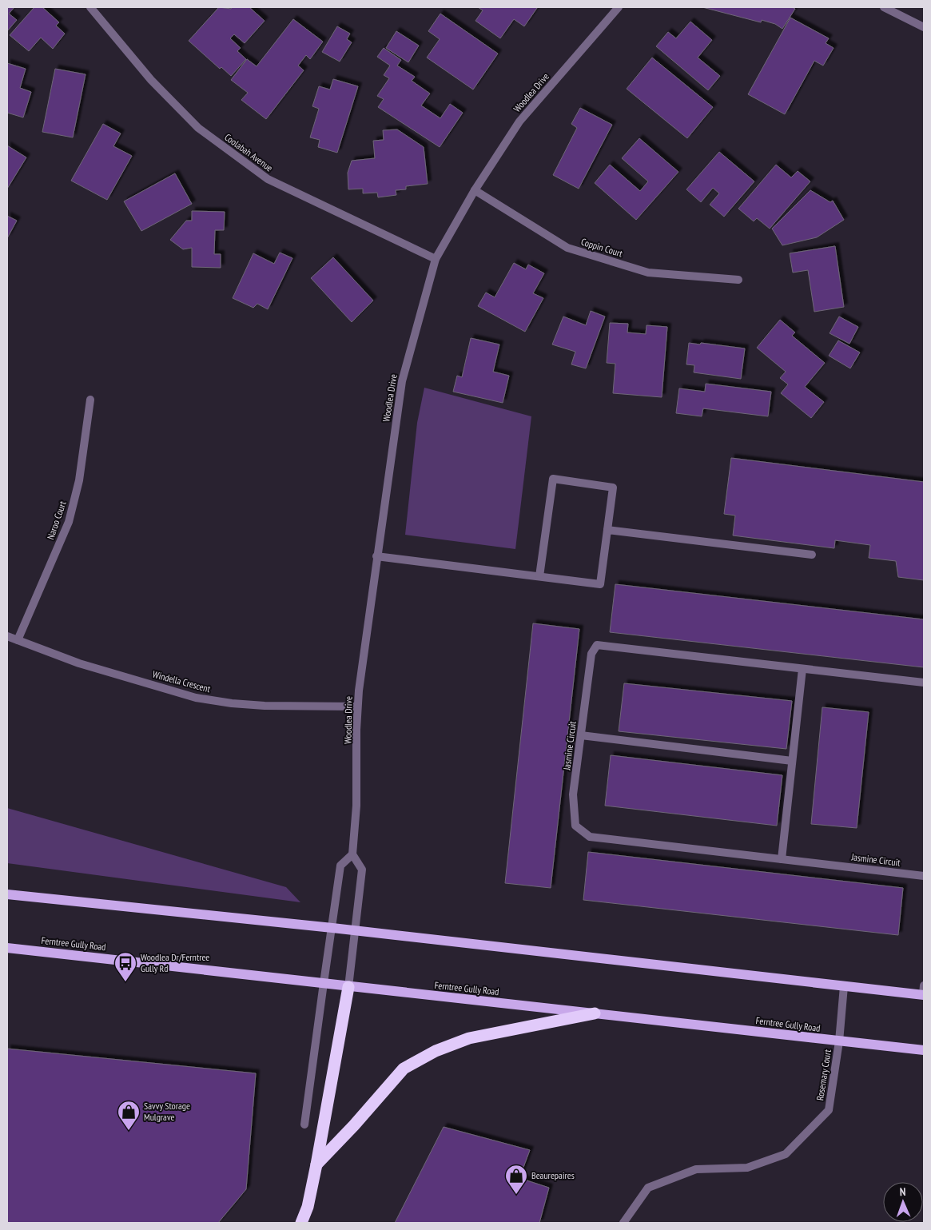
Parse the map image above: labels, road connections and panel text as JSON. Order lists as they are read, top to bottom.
{
  "streets": {
    "main road": ["Ferntree Gully Road"],
    "street": [
      "Woodlea Drive",
      "Coolabah Avenue",
      "Coppin Court",
      "Naroo Court",
      "Windella Crescent",
      "Jasmine Circuit",
      "Rosemary Court"
    ]
  },
  "crossings": [
    ["Woodlea Drive", "Coolabah Avenue"],
    ["Woodlea Drive", "Coppin Court"],
    ["Woodlea Drive", "Windella Crescent"],
    ["Naroo Court", "Windella Crescent"],
    ["Ferntree Gully Road", "Rosemary Court"]
  ],
  "places": {
    "bus stop": ["Woodlea Dr/Ferntree Gully Rd"],
    "shop": ["Savvy Storage Mulgrave", "Beaurepaires"]
  },
  "north": "top"
}
